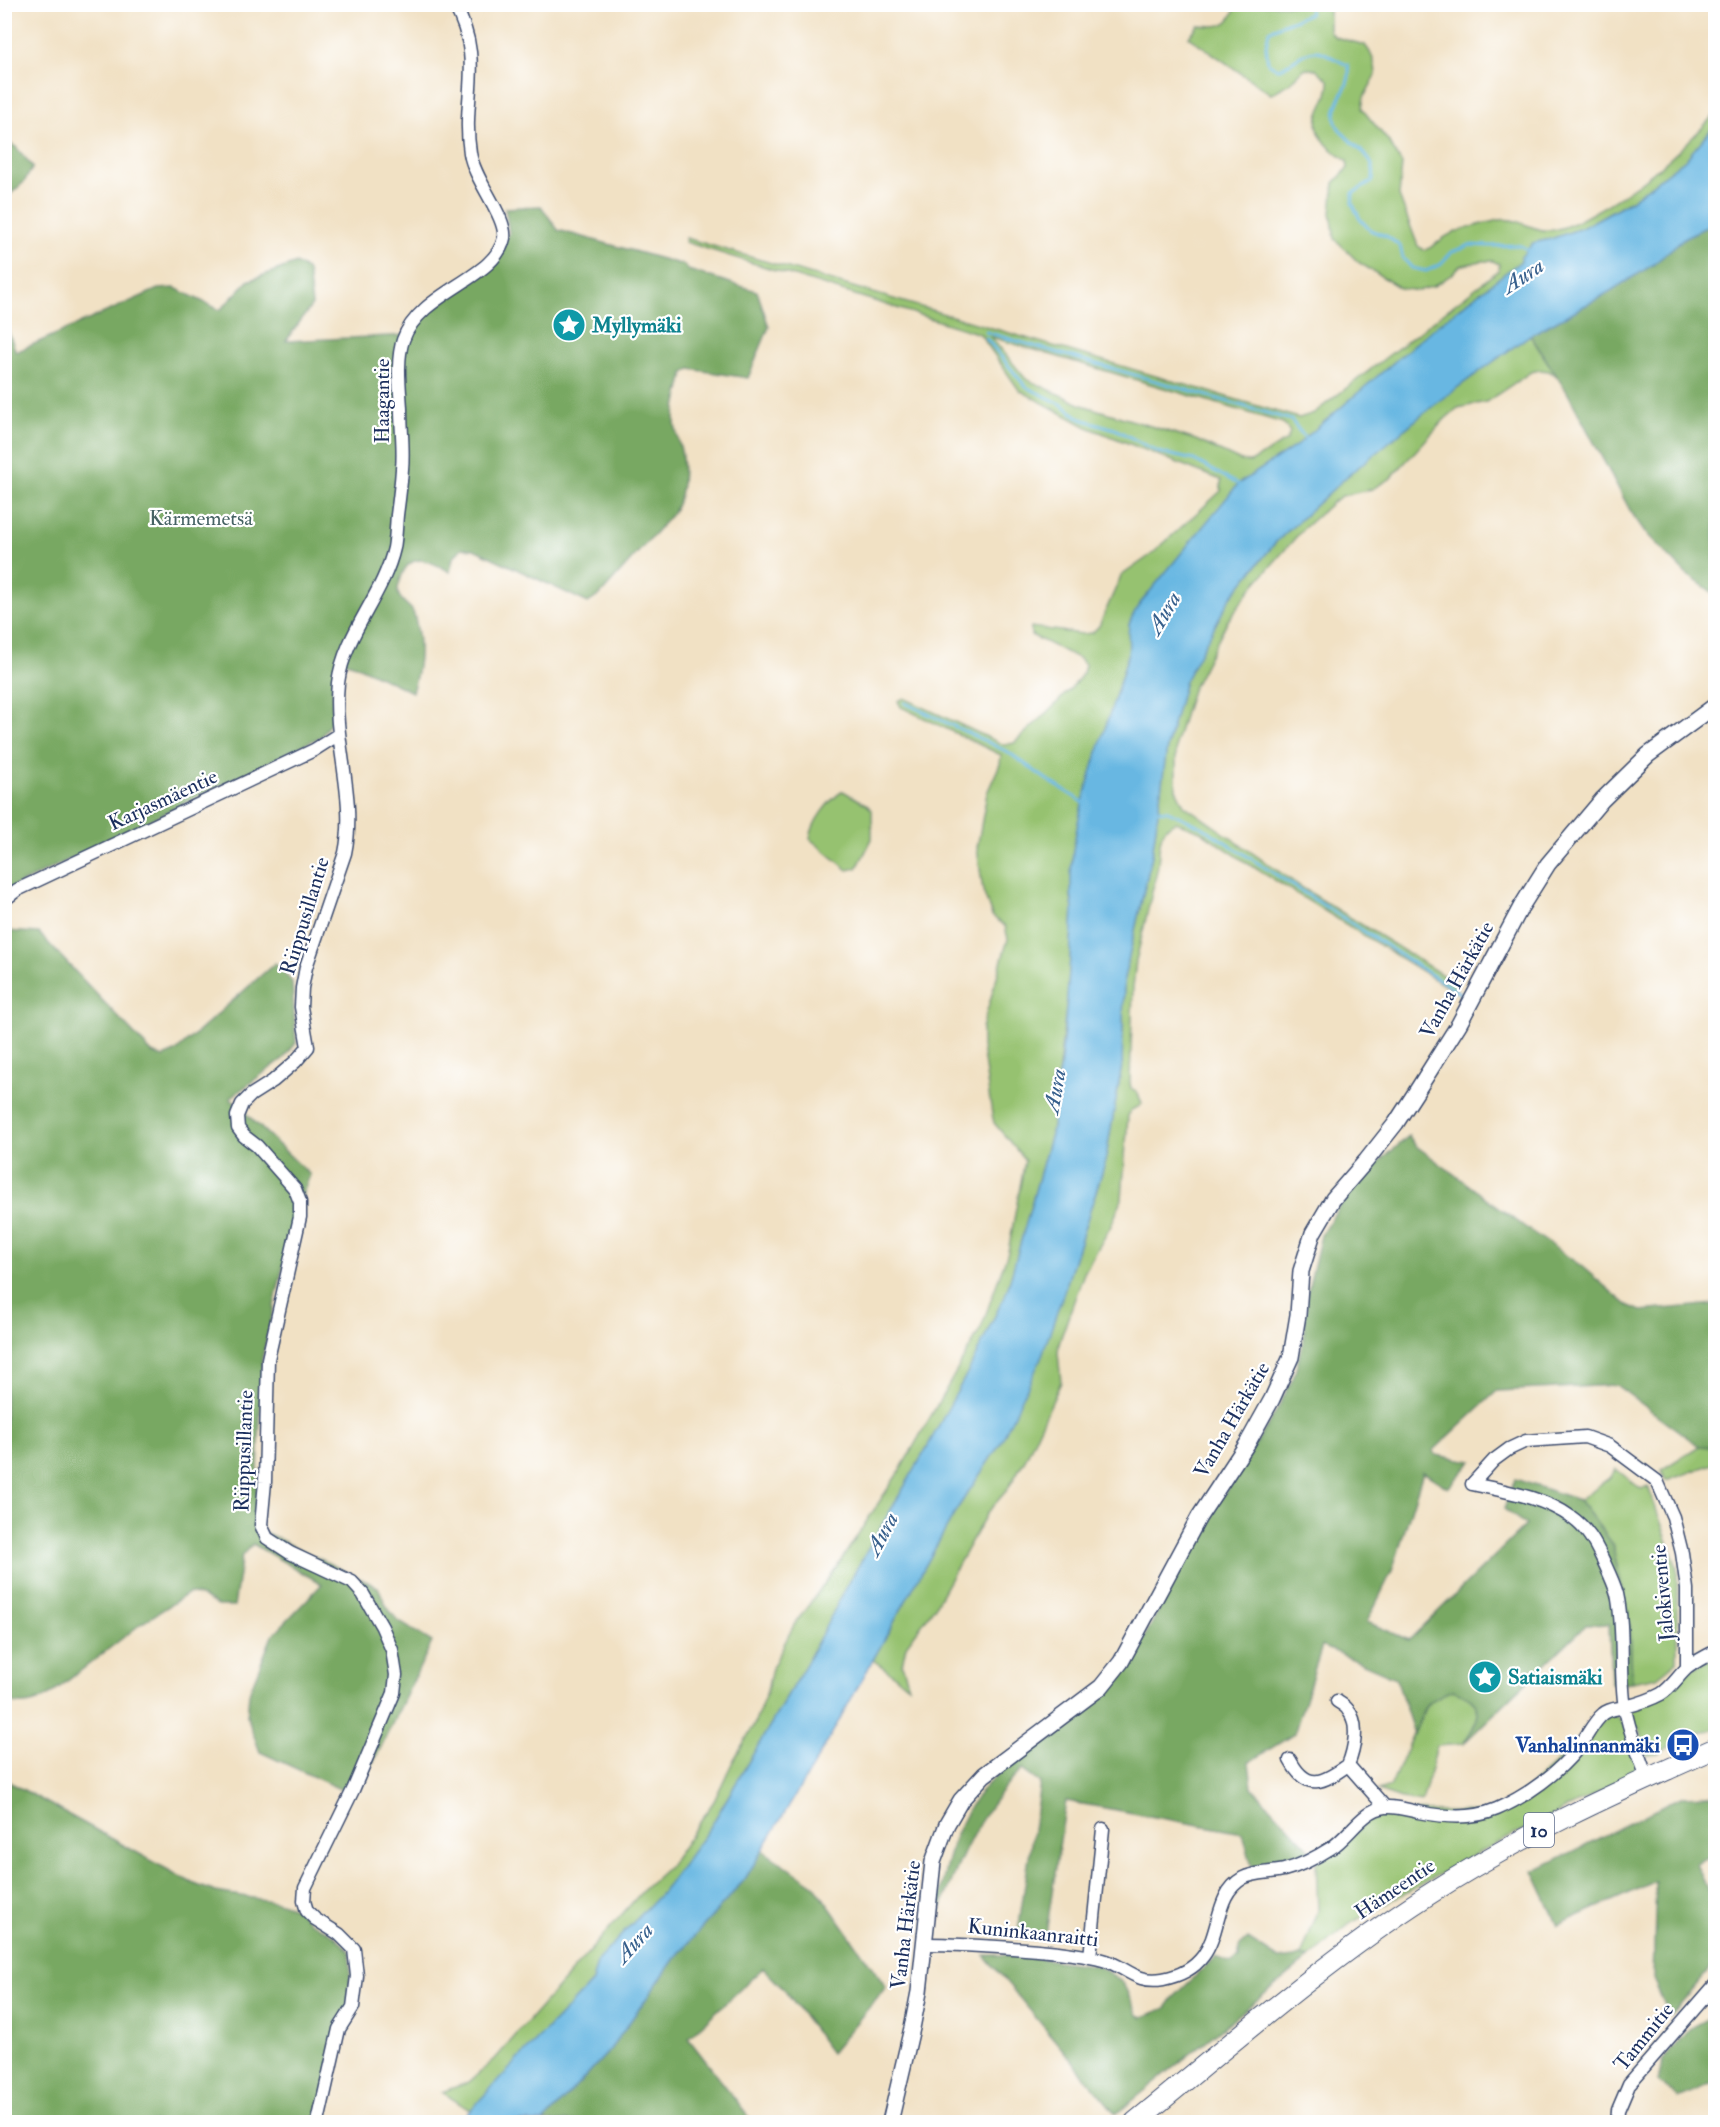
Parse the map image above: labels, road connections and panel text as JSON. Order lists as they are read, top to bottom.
{
  "streets": {
    "highway": ["10", "Hämeentie"],
    "street": [
      "Haagantie",
      "Karjasmäentie",
      "Riippusillantie",
      "Vanha Härkätie",
      "Jalokiventie",
      "Kuninkaanraitti",
      "Tammitie"
    ]
  },
  "crossings": [
    ["Haagantie", "Karjasmäentie"],
    ["Haagantie", "Riippusillantie"],
    ["Karjasmäentie", "Riippusillantie"],
    ["Vanha Härkätie", "Kuninkaanraitti"]
  ],
  "water": ["Aura"],
  "parks": ["Kärmemetsä"],
  "places": {
    "place": ["Myllymäki", "Satiaismäki"],
    "bus stop": ["Vanhalinnanmäki"]
  }
}
